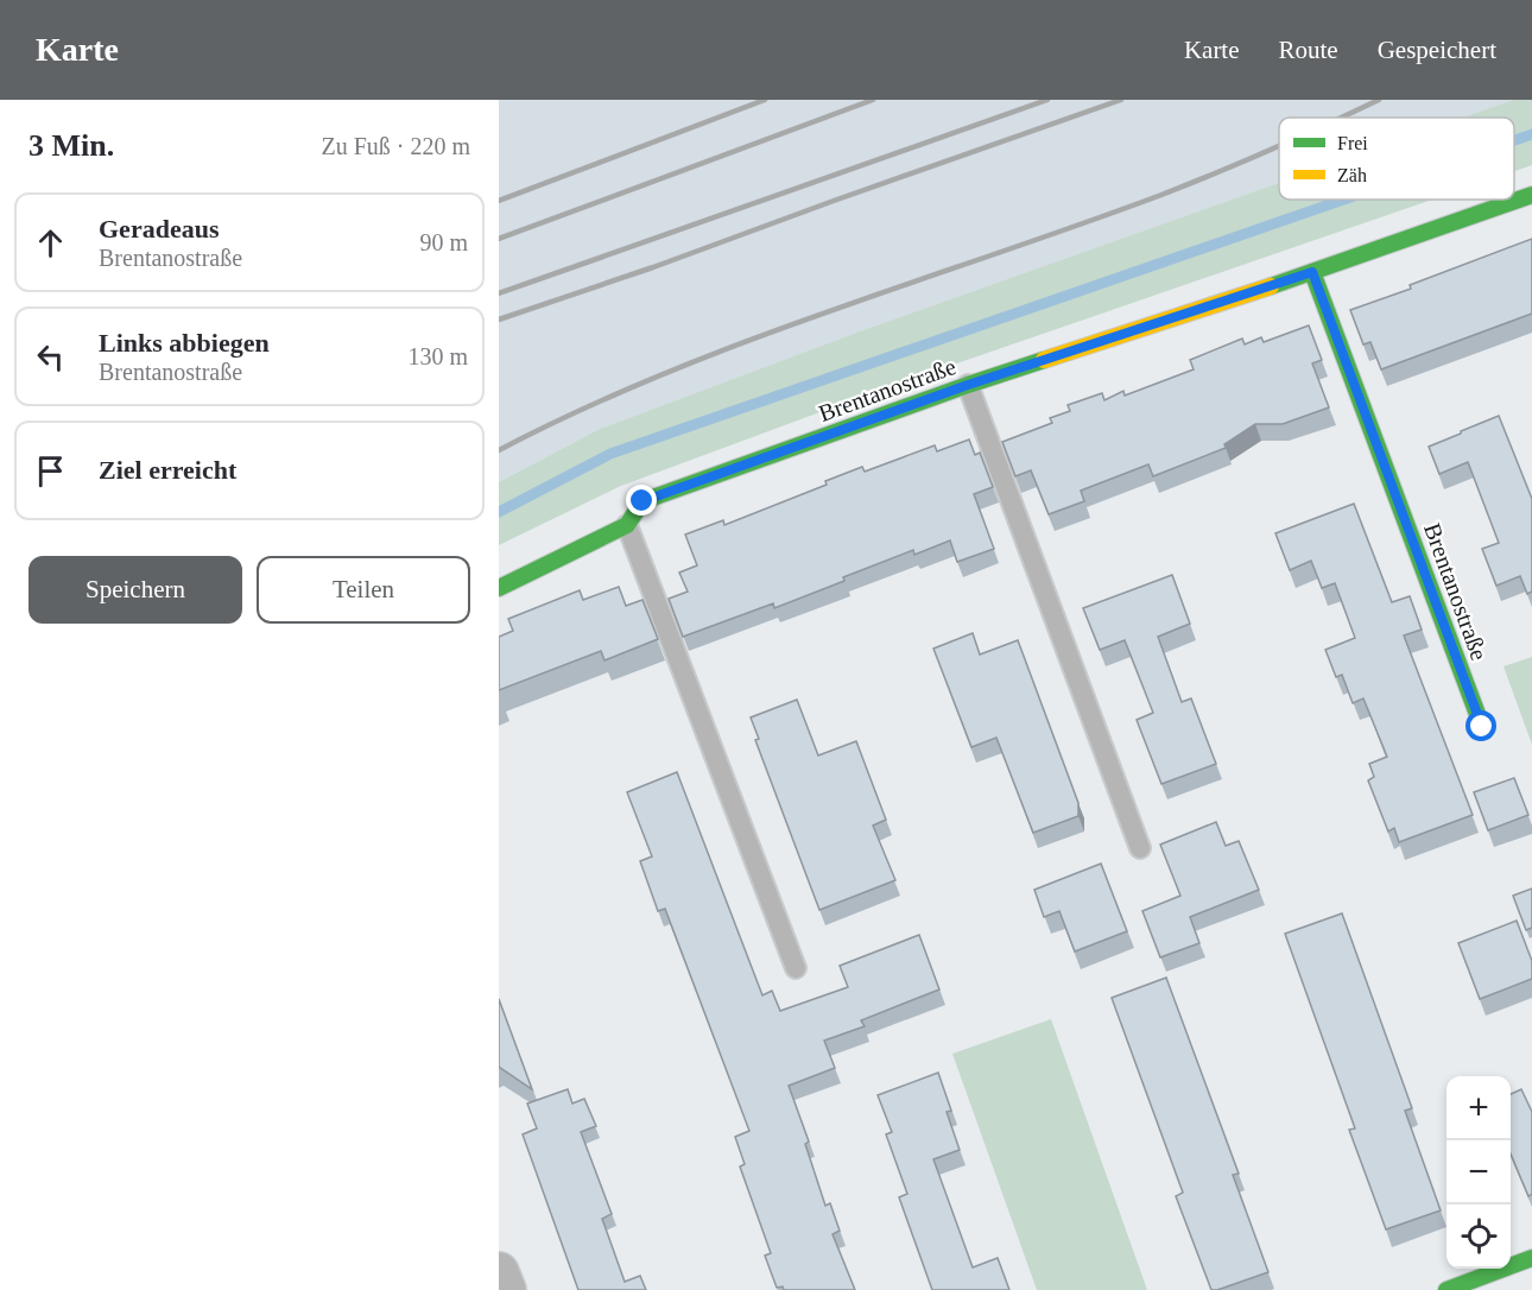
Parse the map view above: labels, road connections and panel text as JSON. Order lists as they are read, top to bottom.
{
  "streets": {
    "street": ["Brentanostraße"]
  },
  "legend": ["Frei", "Zäh"],
  "page": {
    "header": "Karte",
    "nav": ["Karte", "Route", "Gespeichert"],
    "heading": ["3 Min.", "Zu Fuß · 220 m"],
    "list": [
      ["Geradeaus", "Brentanostraße", "90 m"],
      ["Links abbiegen", "Brentanostraße", "130 m"],
      "Ziel erreicht"
    ],
    "buttons": ["Speichern", "Teilen"],
    "map_buttons": ["+", "−"]
  }
}
